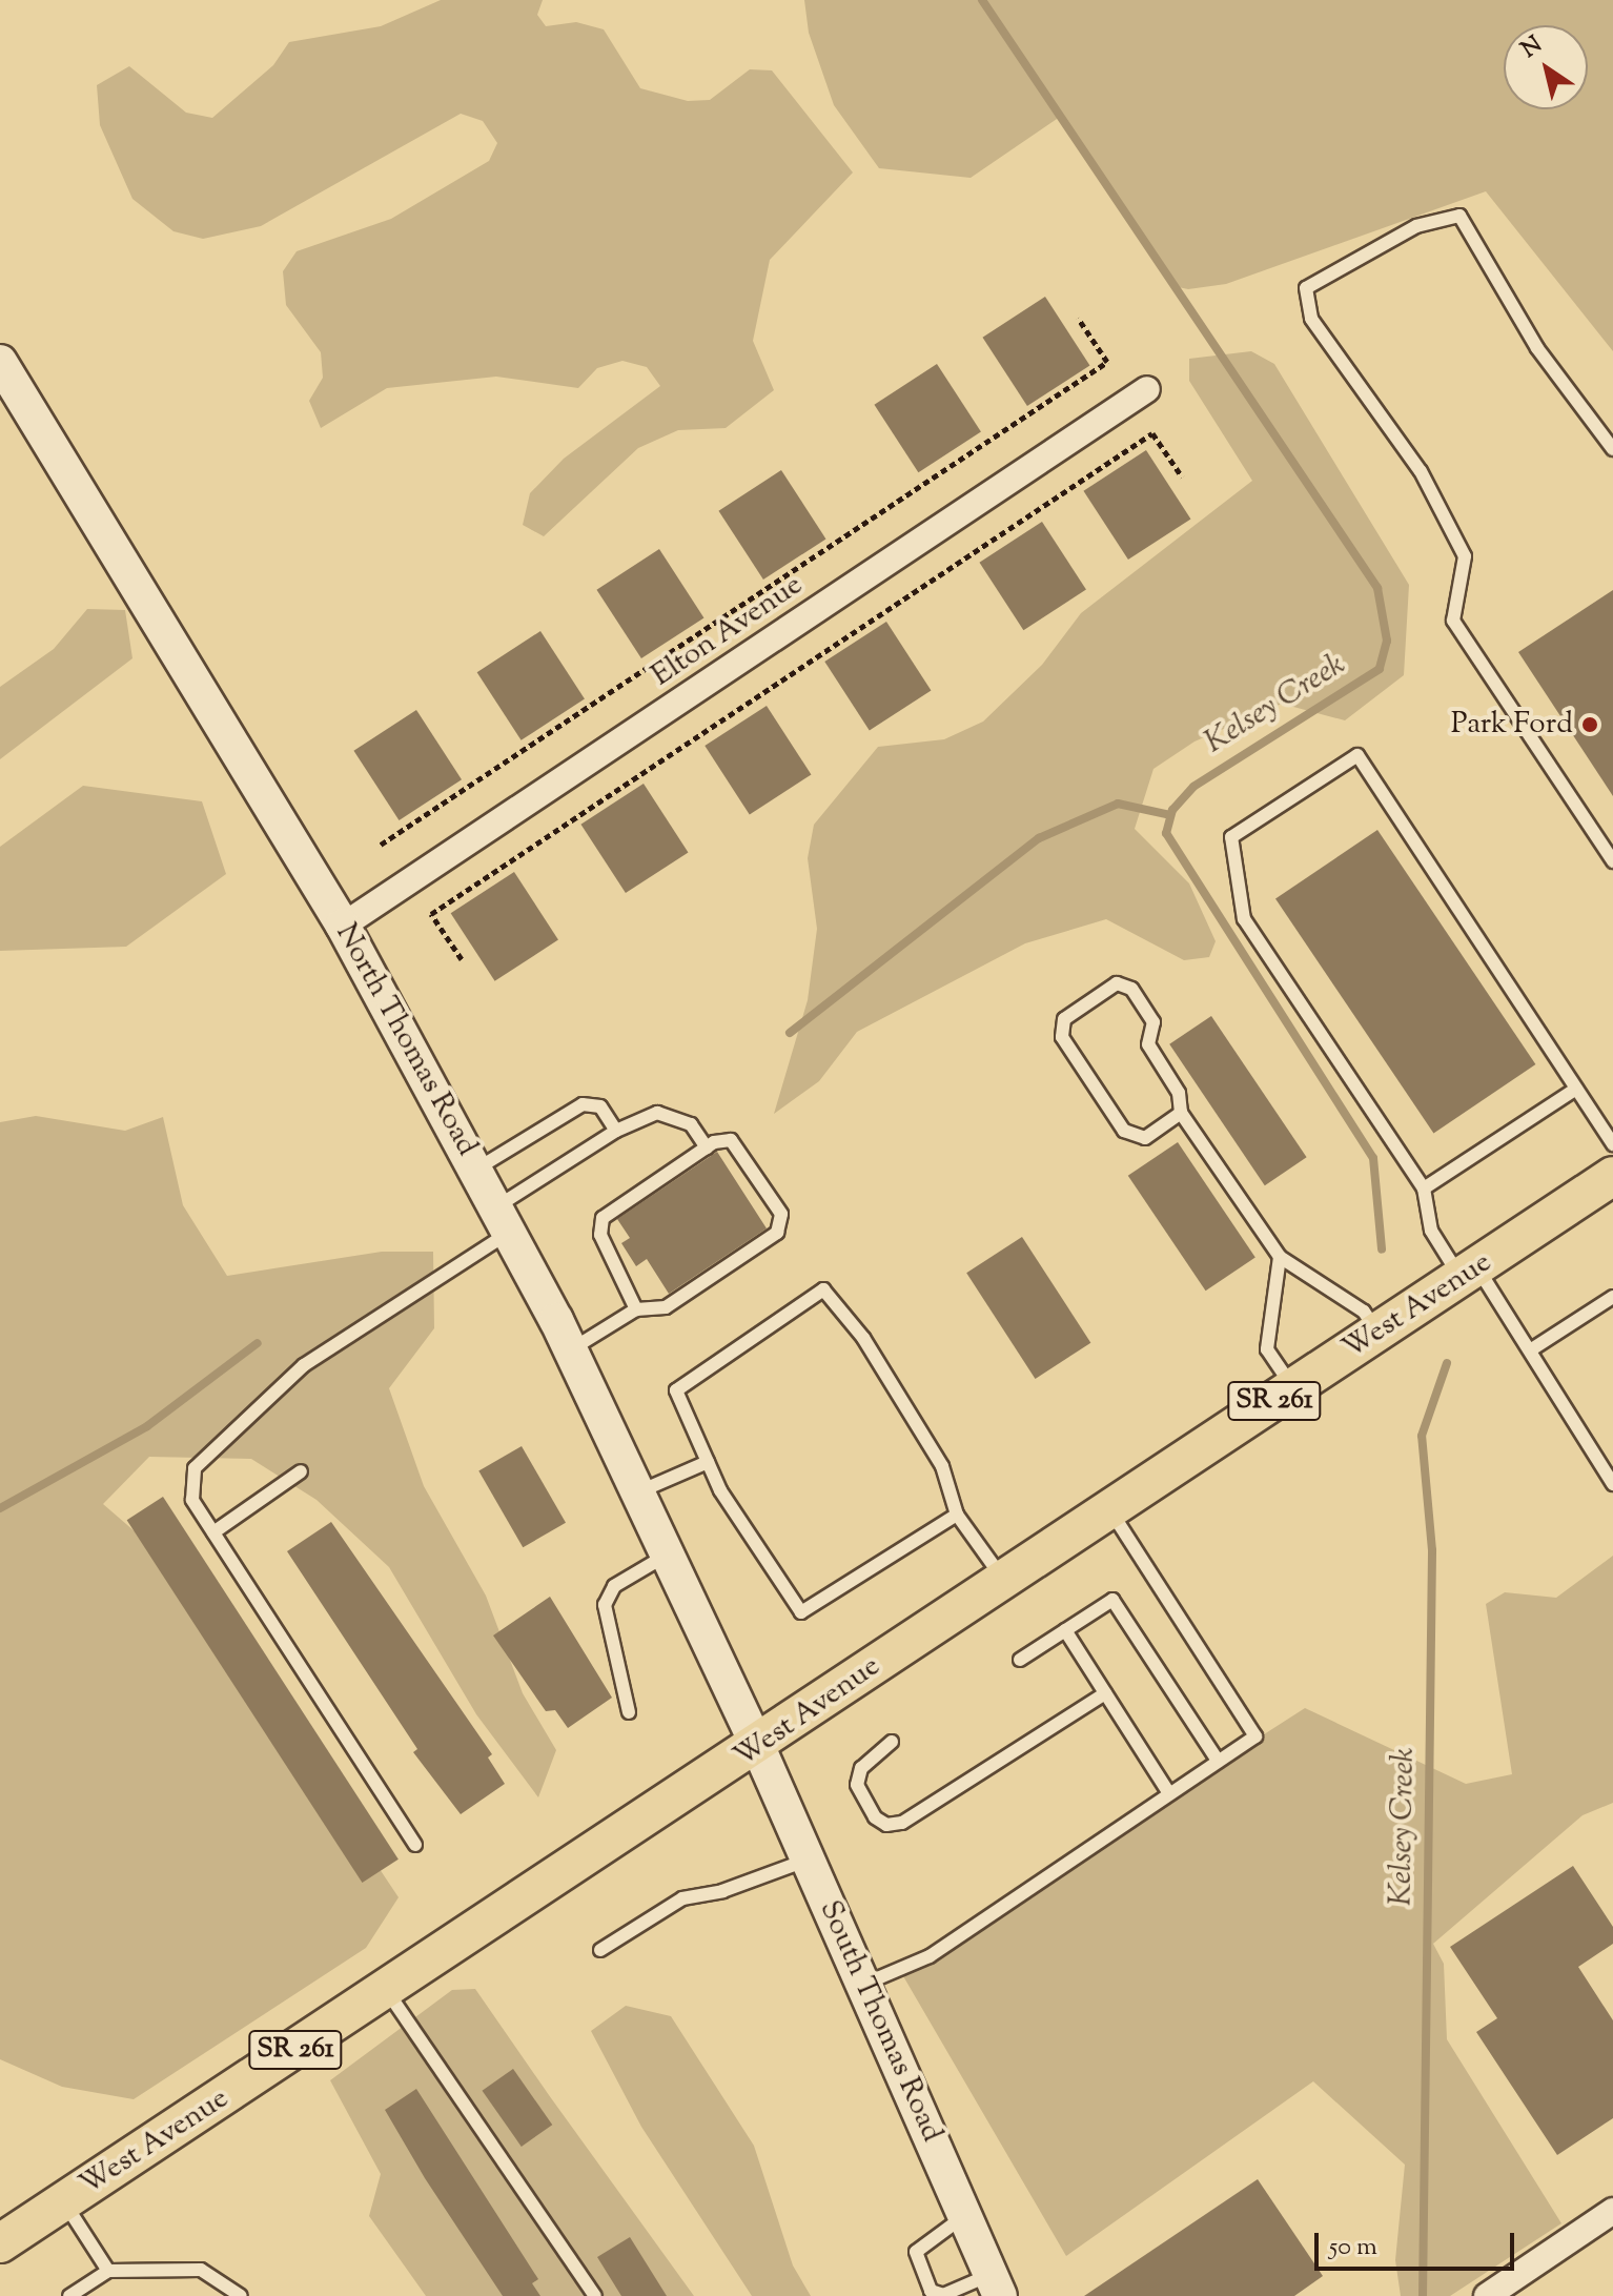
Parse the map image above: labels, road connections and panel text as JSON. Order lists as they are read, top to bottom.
{
  "streets": {
    "main road": ["West Avenue", "SR 261"],
    "street": ["Elton Avenue", "North Thomas Road", "South Thomas Road"]
  },
  "crossings": [
    ["Elton Avenue", "North Thomas Road"],
    ["North Thomas Road", "West Avenue"],
    ["North Thomas Road", "South Thomas Road"],
    ["West Avenue", "South Thomas Road"]
  ],
  "water": ["Kelsey Creek"],
  "places": ["Park Ford"],
  "scale_bar": "50 m",
  "north": "top left"
}
